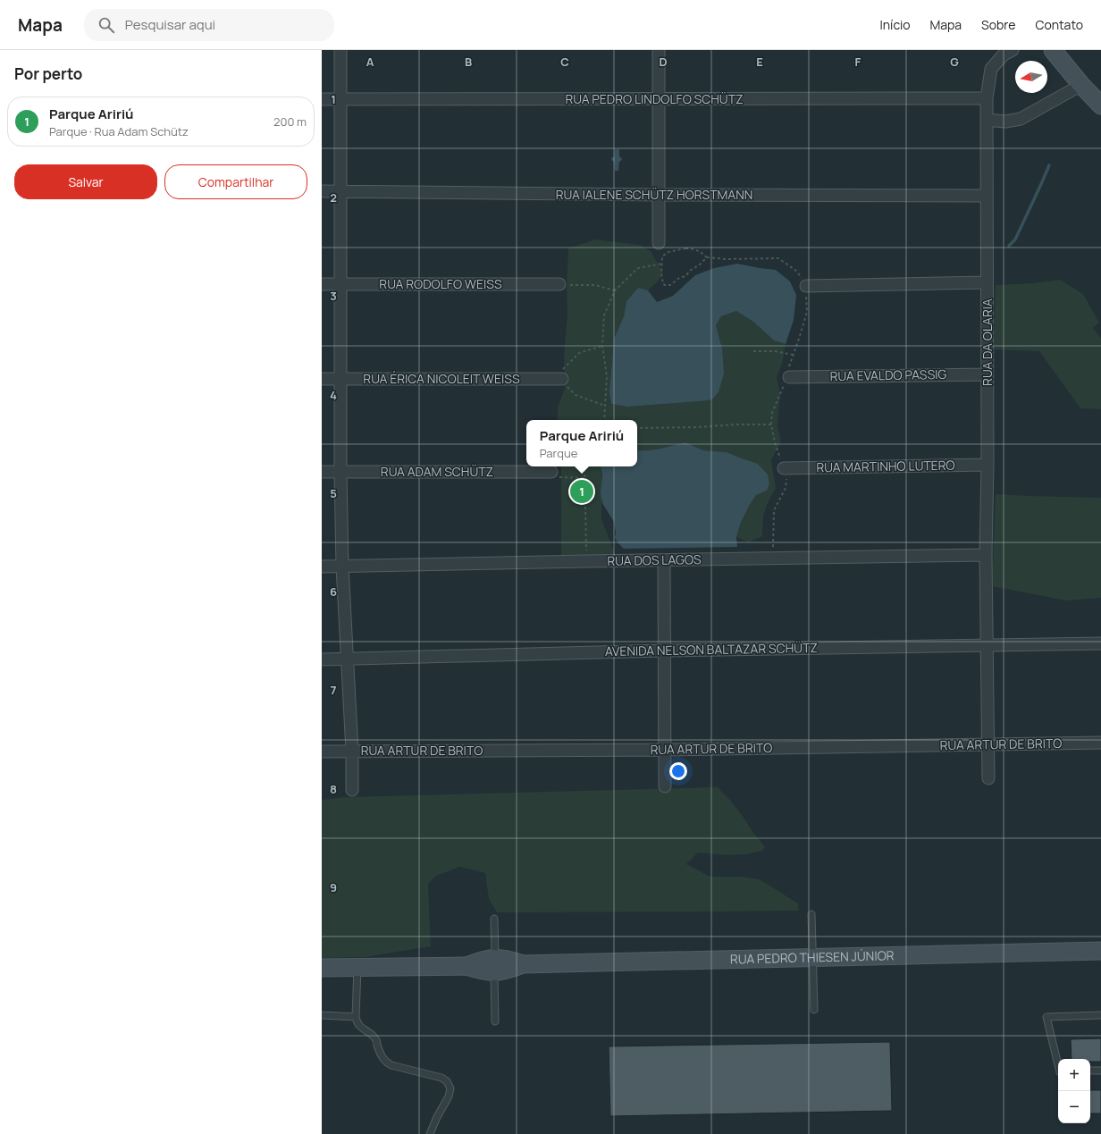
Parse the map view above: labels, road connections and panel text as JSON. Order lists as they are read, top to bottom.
{
  "streets": {
    "main road": ["RUA PEDRO THIESEN JÚNIOR"],
    "street": [
      "RUA PEDRO LINDOLFO SCHÜTZ",
      "RUA IALENE SCHÜTZ HORSTMANN",
      "RUA RODOLFO WEISS",
      "RUA DA OLARIA",
      "RUA EVALDO PASSIG",
      "RUA ÉRICA NICOLEIT WEISS",
      "RUA MARTINHO LUTERO",
      "RUA ADAM SCHÜTZ",
      "RUA DOS LAGOS",
      "AVENIDA NELSON BALTAZAR SCHÜTZ",
      "RUA ARTUR DE BRITO"
    ]
  },
  "crossings": [
    ["RUA PEDRO LINDOLFO SCHÜTZ", "RUA DA OLARIA"],
    ["RUA IALENE SCHÜTZ HORSTMANN", "RUA DA OLARIA"],
    ["RUA DA OLARIA", "RUA EVALDO PASSIG"],
    ["RUA DA OLARIA", "RUA MARTINHO LUTERO"],
    ["RUA DA OLARIA", "RUA DOS LAGOS"],
    ["RUA DA OLARIA", "AVENIDA NELSON BALTAZAR SCHÜTZ"],
    ["RUA DA OLARIA", "RUA ARTUR DE BRITO"]
  ],
  "north": "left",
  "page": {
    "header": "Mapa",
    "search": "Pesquisar aqui",
    "nav": [
      "Início",
      "Mapa",
      "Sobre",
      "Contato"
    ],
    "heading": "Por perto",
    "list": [
      {
        "mark": "1",
        "name": "Parque Aririú",
        "note": "Parque · Rua Adam Schütz",
        "value": "200 m"
      }
    ],
    "buttons": ["Salvar", "Compartilhar"],
    "popup": ["Parque Aririú", "Parque"],
    "pins": "1",
    "map_buttons": ["+", "−"]
  },
  "grid": {
    "columns": [
      "A",
      "B",
      "C",
      "D",
      "E",
      "F",
      "G"
    ],
    "rows": [
      "1",
      "2",
      "3",
      "4",
      "5",
      "6",
      "7",
      "8",
      "9"
    ]
  }
}
